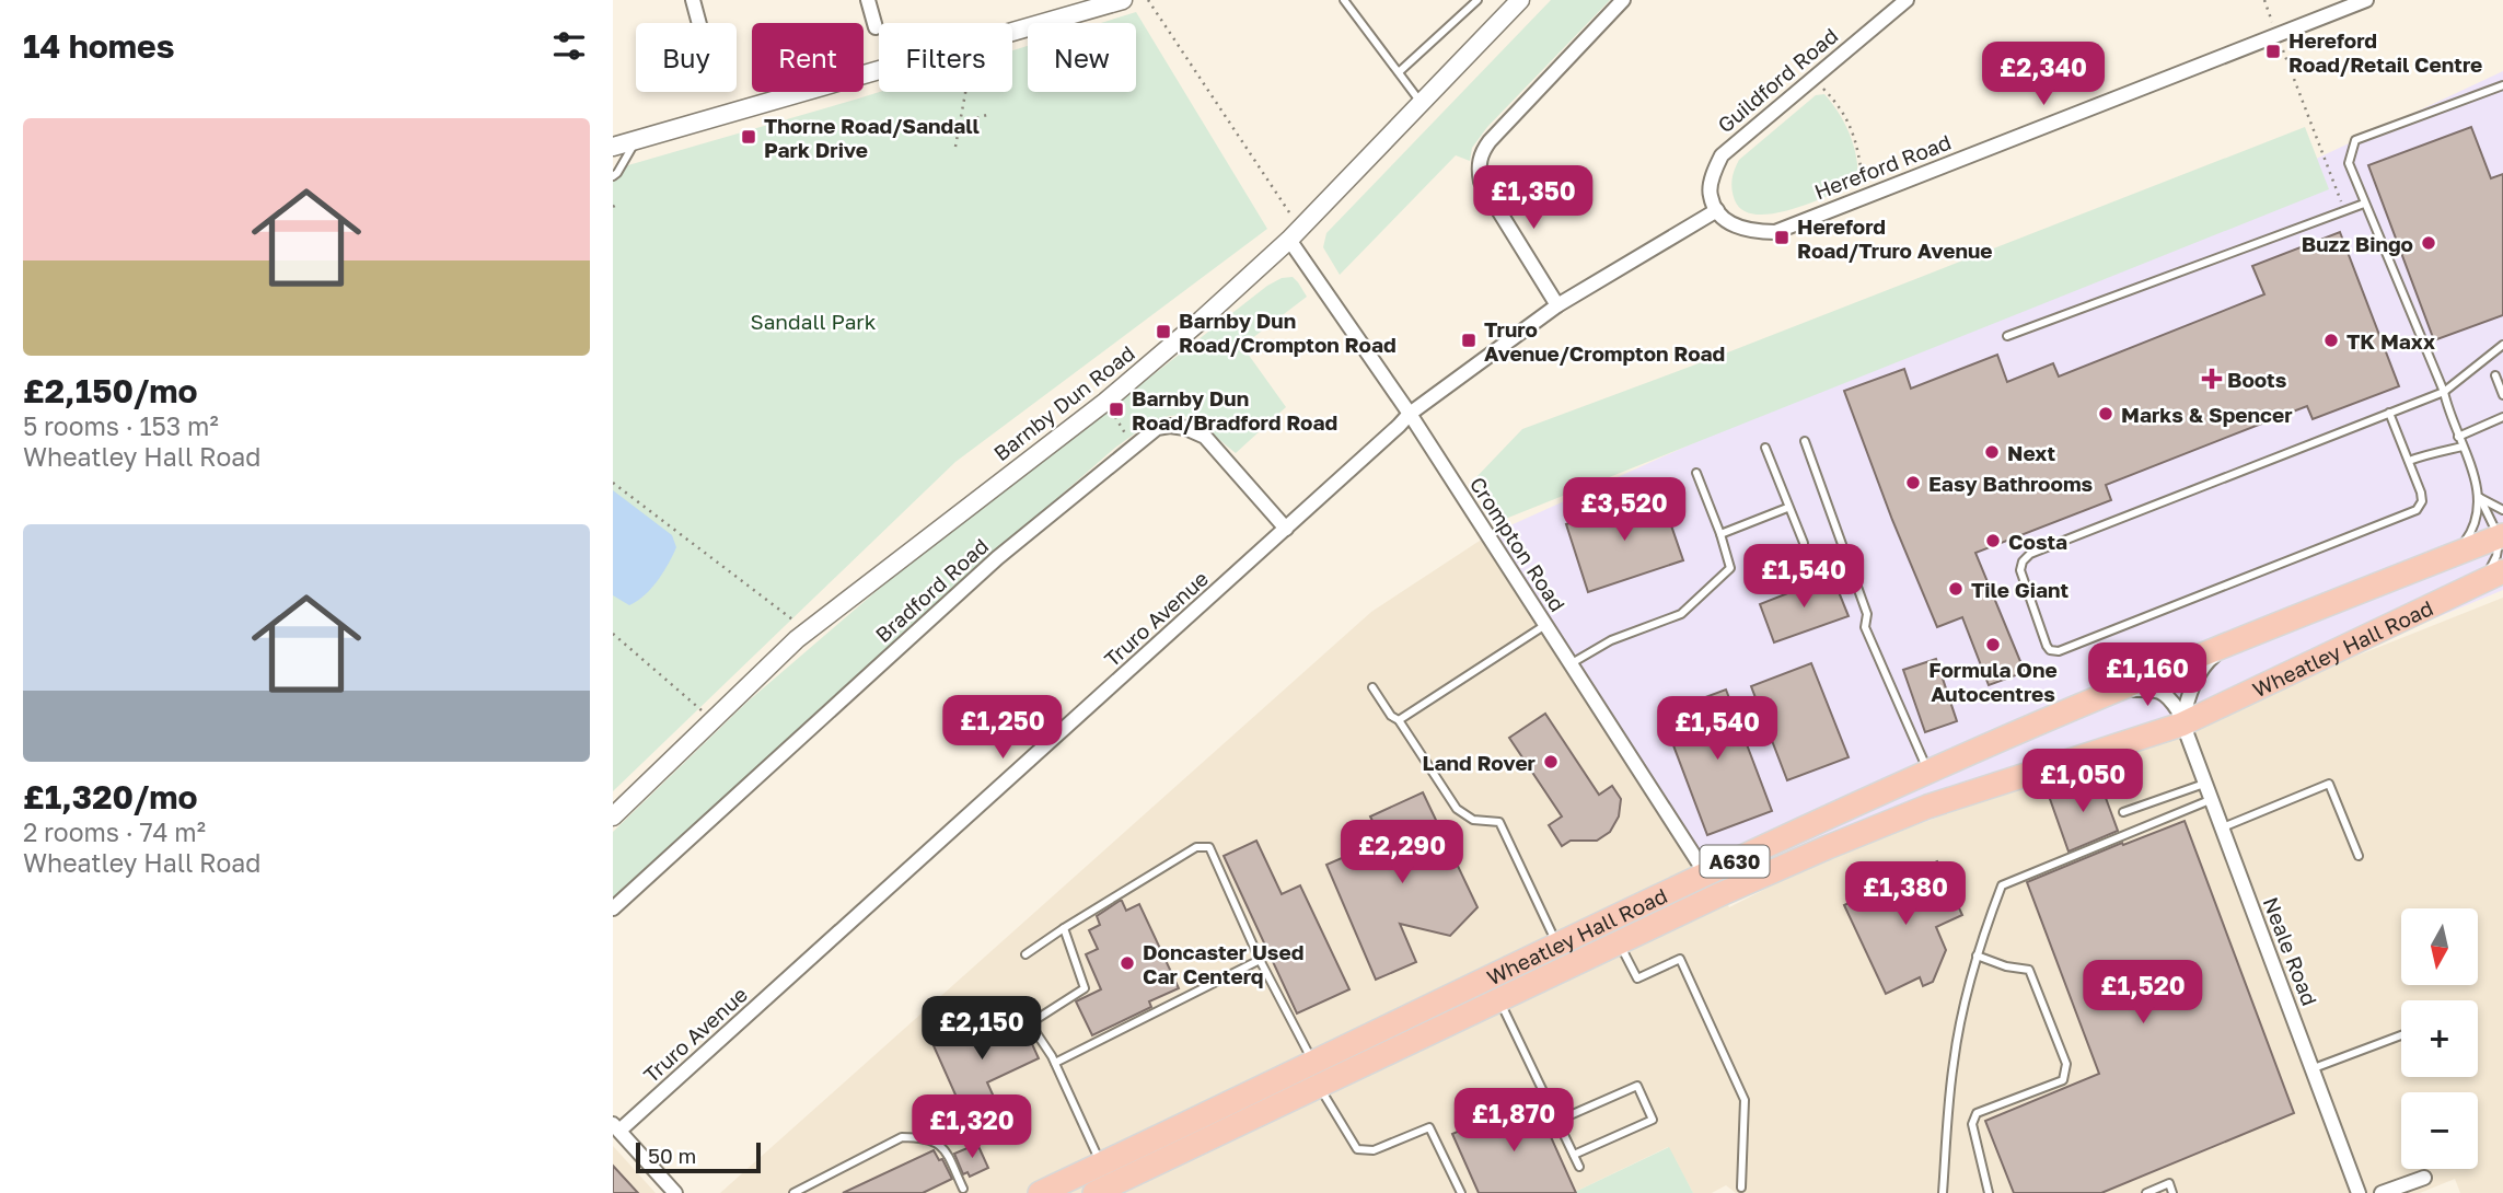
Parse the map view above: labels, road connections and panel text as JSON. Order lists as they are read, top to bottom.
{
  "streets": {
    "highway": ["Wheatley Hall Road", "A630"],
    "street": [
      "Guildford Road",
      "Hereford Road",
      "Barnby Dun Road",
      "Crompton Road",
      "Bradford Road",
      "Truro Avenue",
      "Neale Road"
    ]
  },
  "crossings": [
    ["Guildford Road", "Hereford Road"],
    ["Guildford Road", "Truro Avenue"],
    ["Hereford Road", "Truro Avenue"],
    ["Barnby Dun Road", "Crompton Road"],
    ["Crompton Road", "Truro Avenue"],
    ["Crompton Road", "Wheatley Hall Road"],
    ["Bradford Road", "Truro Avenue"],
    ["Wheatley Hall Road", "Neale Road"]
  ],
  "parks": ["Sandall Park"],
  "places": {
    "transit": [
      "Hereford Road/Retail Centre",
      "Thorne Road/Sandall Park Drive",
      "Hereford Road/Truro Avenue",
      "Barnby Dun Road/Crompton Road",
      "Truro Avenue/Crompton Road",
      "Barnby Dun Road/Bradford Road"
    ],
    "other": [
      "Buzz Bingo",
      "TK Maxx",
      "Marks & Spencer",
      "Next",
      "Easy Bathrooms",
      "Costa",
      "Tile Giant",
      "Formula One Autocentres",
      "Land Rover",
      "Doncaster Used Car Centerq"
    ],
    "health": ["Boots"]
  },
  "scale_bar": "50 m",
  "north": "bottom",
  "page": {
    "heading": "14 homes",
    "chip": [
      "Buy",
      "Rent",
      "Filters",
      "New"
    ],
    "price": [
      "£2,340",
      "£1,350",
      "£3,520",
      "£1,540",
      "£1,160",
      "£1,250",
      "£1,540",
      "£1,050",
      "£2,290",
      "£1,380",
      "£1,520",
      "£2,150",
      "£1,870",
      "£1,320"
    ],
    "list": [
      {
        "name": "£2,150/mo",
        "note": "5 rooms · 153 m² · Wheatley Hall Road"
      },
      {
        "name": "£1,320/mo",
        "note": "2 rooms · 74 m² · Wheatley Hall Road"
      }
    ],
    "map_buttons": ["+", "−"],
    "scale": "50 m"
  }
}
